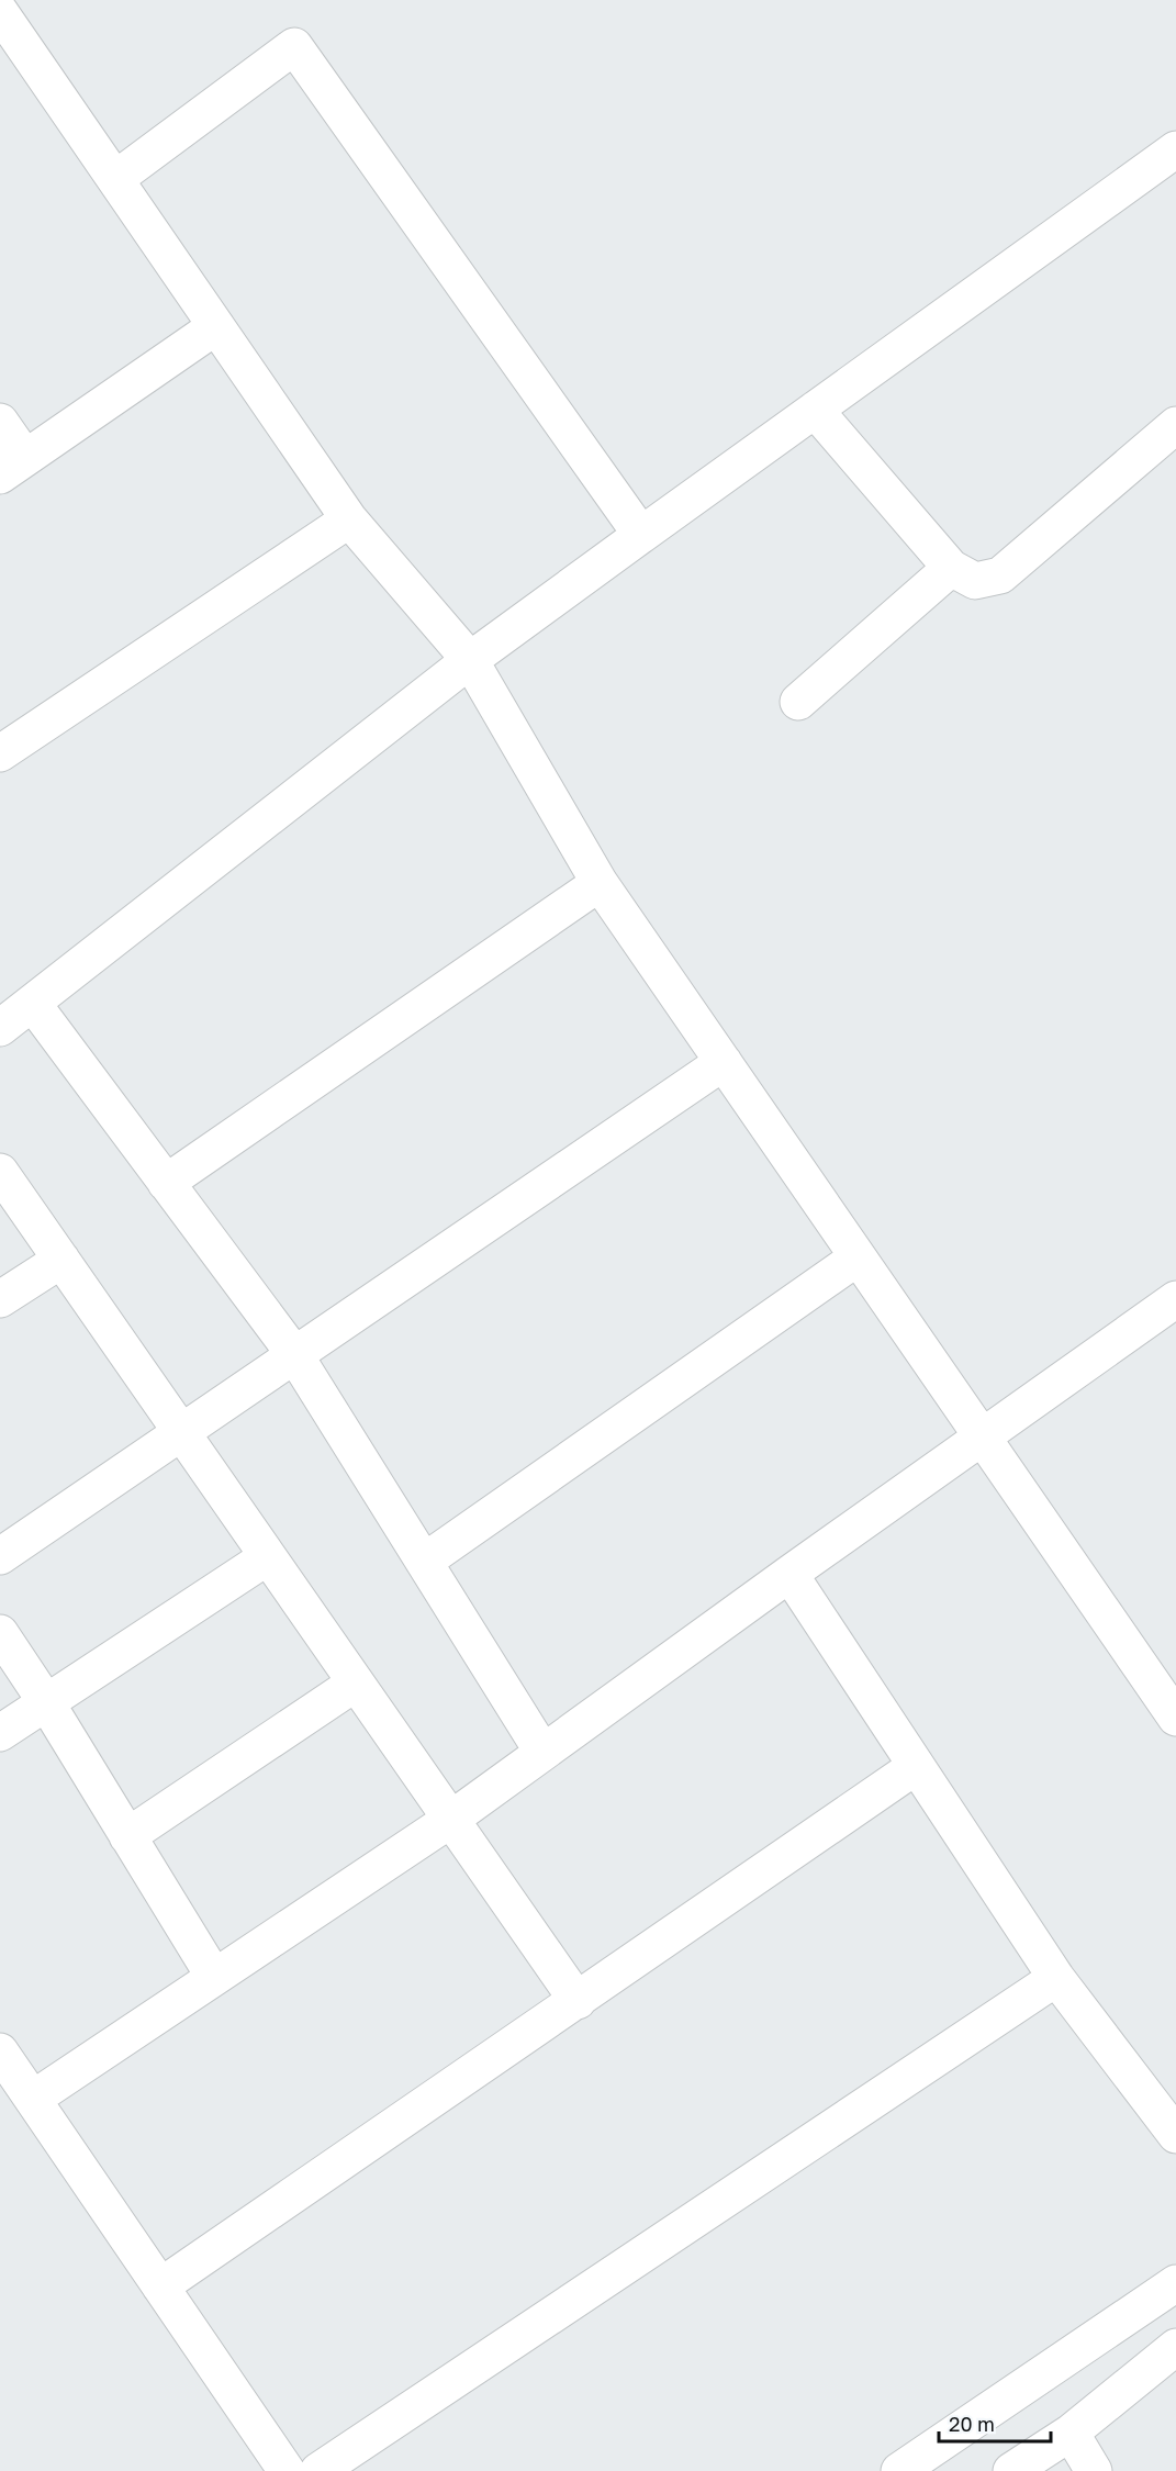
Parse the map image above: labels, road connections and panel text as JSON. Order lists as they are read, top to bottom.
{
  "scale_bar": "20 m"
}
